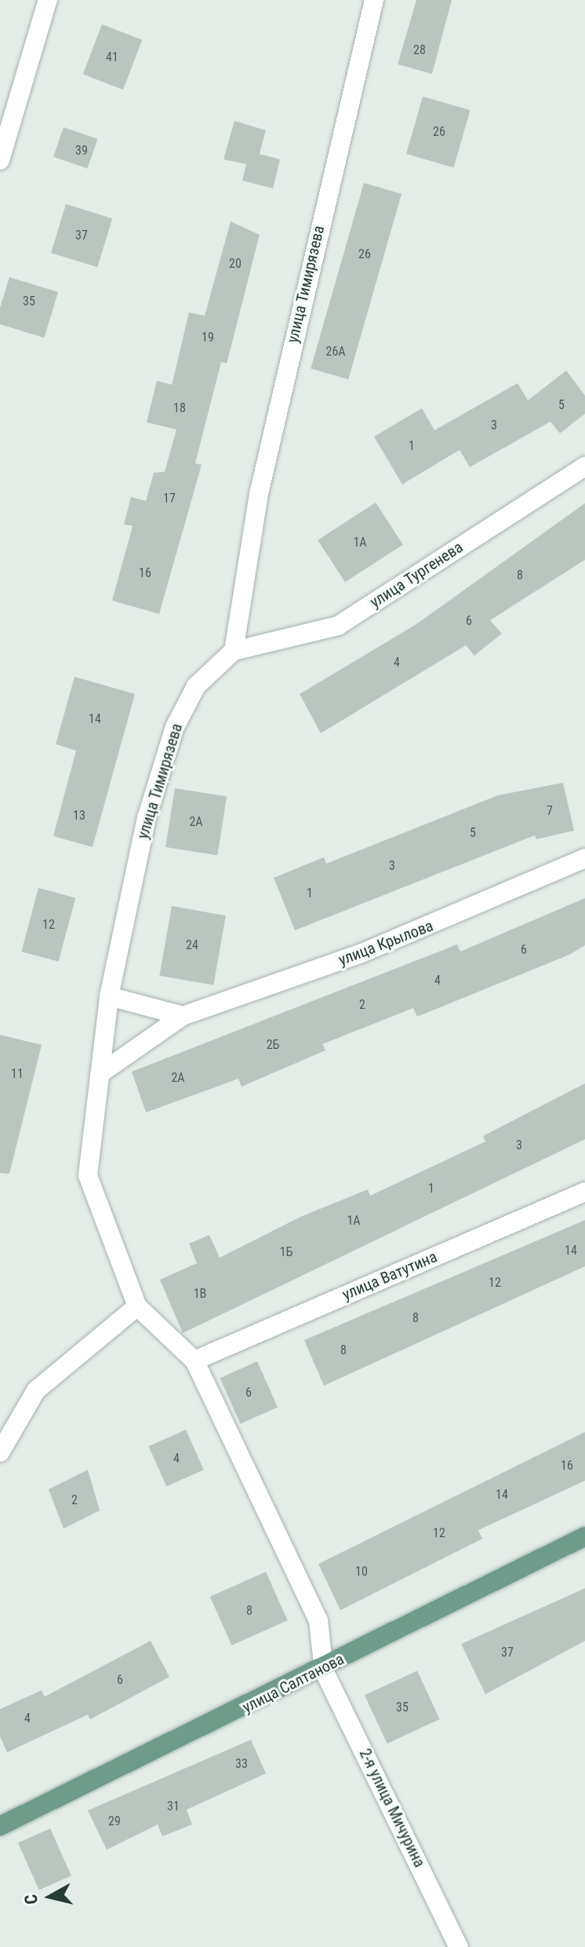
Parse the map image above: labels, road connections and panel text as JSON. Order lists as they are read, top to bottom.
{
  "streets": {
    "main road": ["улица Салтанова"],
    "street": [
      "улица Тимирязева",
      "улица Тургенева",
      "улица Крылова",
      "улица Ватутина",
      "2-я улица Мичурина"
    ]
  },
  "crossings": [
    ["улица Тимирязева", "улица Тургенева"],
    ["улица Тимирязева", "улица Крылова"],
    ["улица Ватутина", "2-я улица Мичурина"],
    ["улица Салтанова", "2-я улица Мичурина"]
  ],
  "house_numbers": [
    "28",
    "41",
    "26",
    "39",
    "37",
    "26",
    "20",
    "35",
    "19",
    "26А",
    "5",
    "18",
    "3",
    "1",
    "17",
    "1А",
    "16",
    "8",
    "6",
    "4",
    "14",
    "7",
    "13",
    "2А",
    "5",
    "3",
    "1",
    "12",
    "24",
    "6",
    "4",
    "2",
    "2Б",
    "11",
    "2А",
    "3",
    "1",
    "1А",
    "14",
    "1Б",
    "12",
    "1В",
    "8",
    "8",
    "6",
    "4",
    "16",
    "14",
    "2",
    "12",
    "10",
    "8",
    "37",
    "6",
    "35",
    "4",
    "33",
    "31",
    "29"
  ],
  "north": "left"
}
